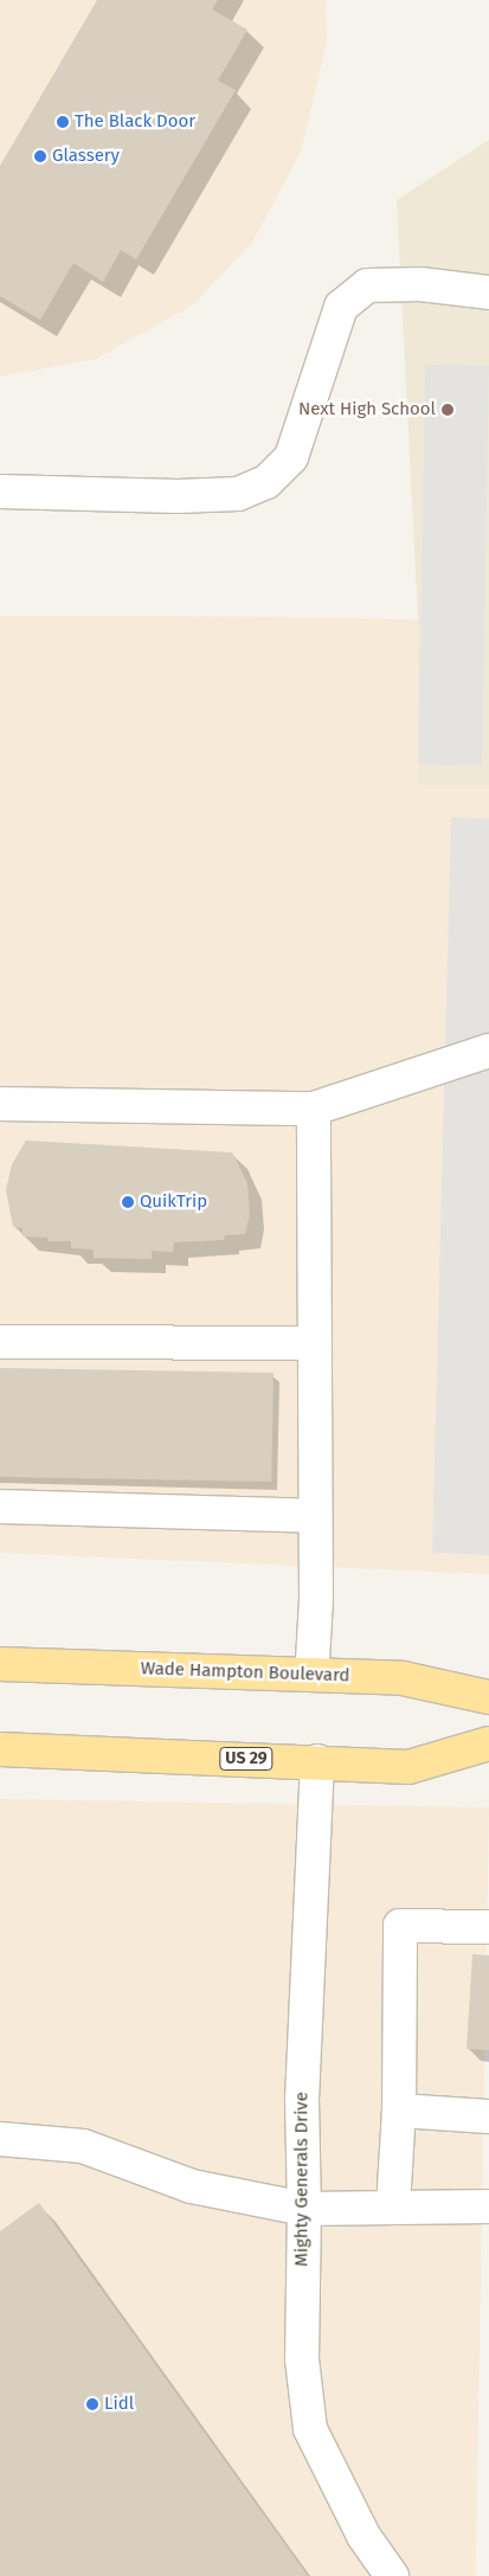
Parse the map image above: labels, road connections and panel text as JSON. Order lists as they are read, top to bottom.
{
  "streets": {
    "main road": ["Wade Hampton Boulevard", "US 29"],
    "lane": ["Mighty Generals Drive"]
  },
  "crossings": [
    ["US 29", "Mighty Generals Drive"]
  ],
  "places": [
    "The Black Door",
    "Glassery",
    "Next High School",
    "QuikTrip",
    "Lidl"
  ]
}
